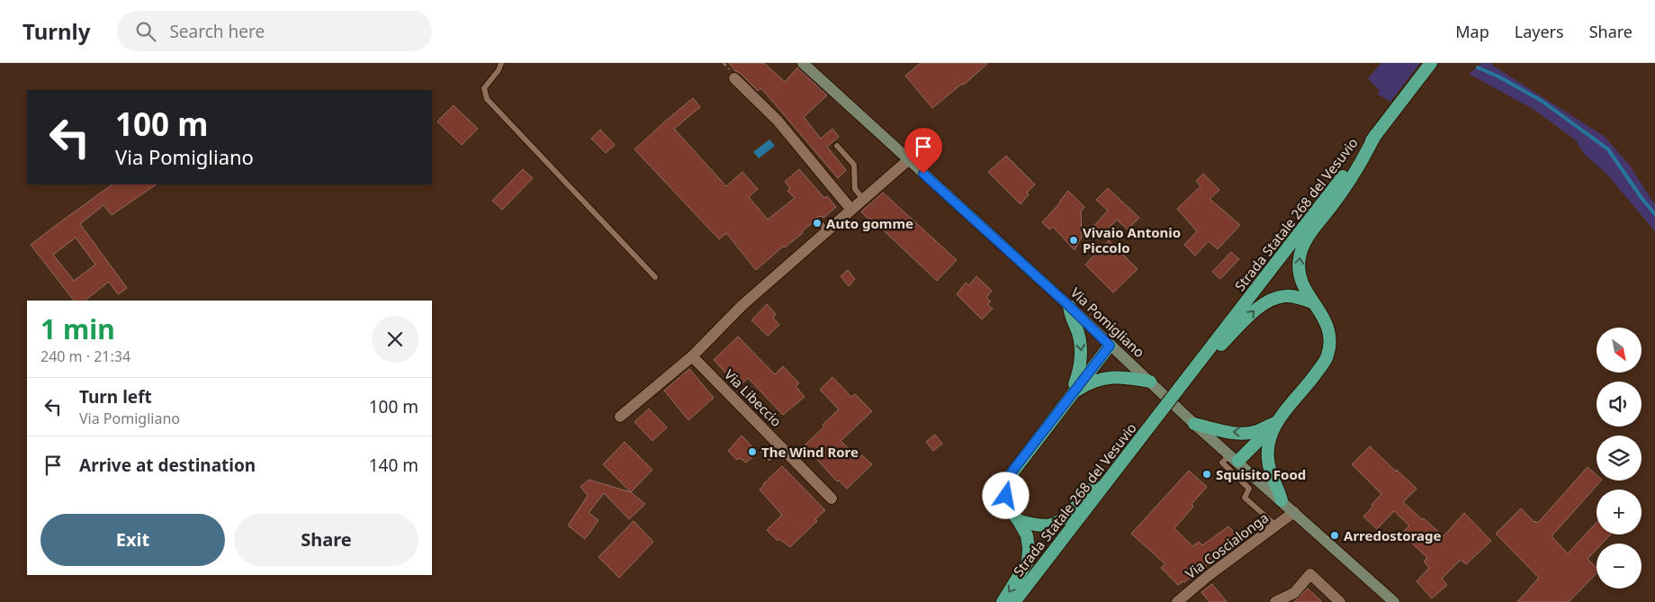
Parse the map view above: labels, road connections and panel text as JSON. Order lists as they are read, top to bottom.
{
  "streets": {
    "highway": ["Strada Statale 268 del Vesuvio"],
    "main road": ["Via Pomigliano"],
    "street": ["Via Libeccio", "Via Coscialonga"]
  },
  "crossings": [
    ["Via Pomigliano", "Via Coscialonga"]
  ],
  "places": [
    "Auto gomme",
    "Vivaio Antonio Piccolo",
    "The Wind Rore",
    "Squisito Food",
    "Arredostorage"
  ],
  "north": "bottom right",
  "page": {
    "header": "Turnly",
    "search": "Search here",
    "nav": ["Map", "Layers", "Share"],
    "turn": ["100 m", "Via Pomigliano"],
    "heading": ["1 min", "240 m · 21:34"],
    "map_buttons": ["+", "−"],
    "list": [
      {
        "name": "Turn left",
        "note": "Via Pomigliano",
        "value": "100 m"
      },
      {
        "name": "Arrive at destination",
        "value": "140 m"
      }
    ],
    "buttons": ["Exit", "Share"]
  }
}
